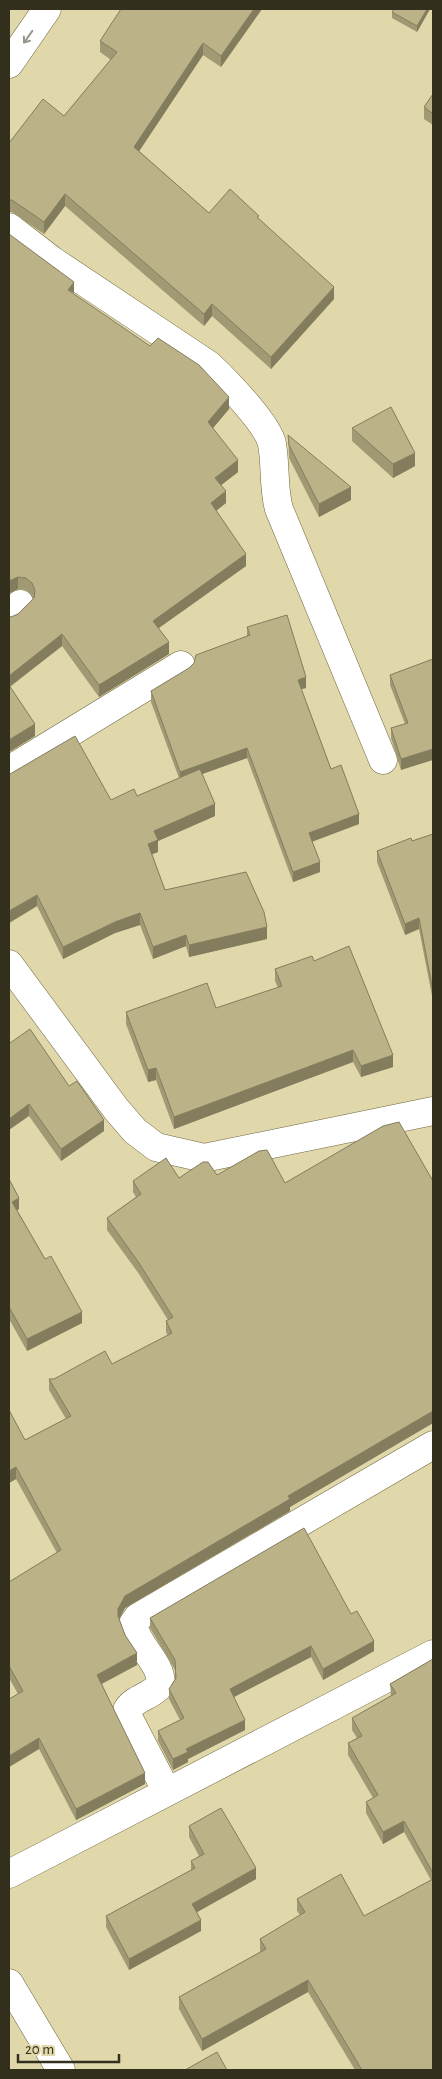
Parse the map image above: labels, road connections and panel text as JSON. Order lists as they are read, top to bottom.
{
  "scale_bar": "20 m"
}
